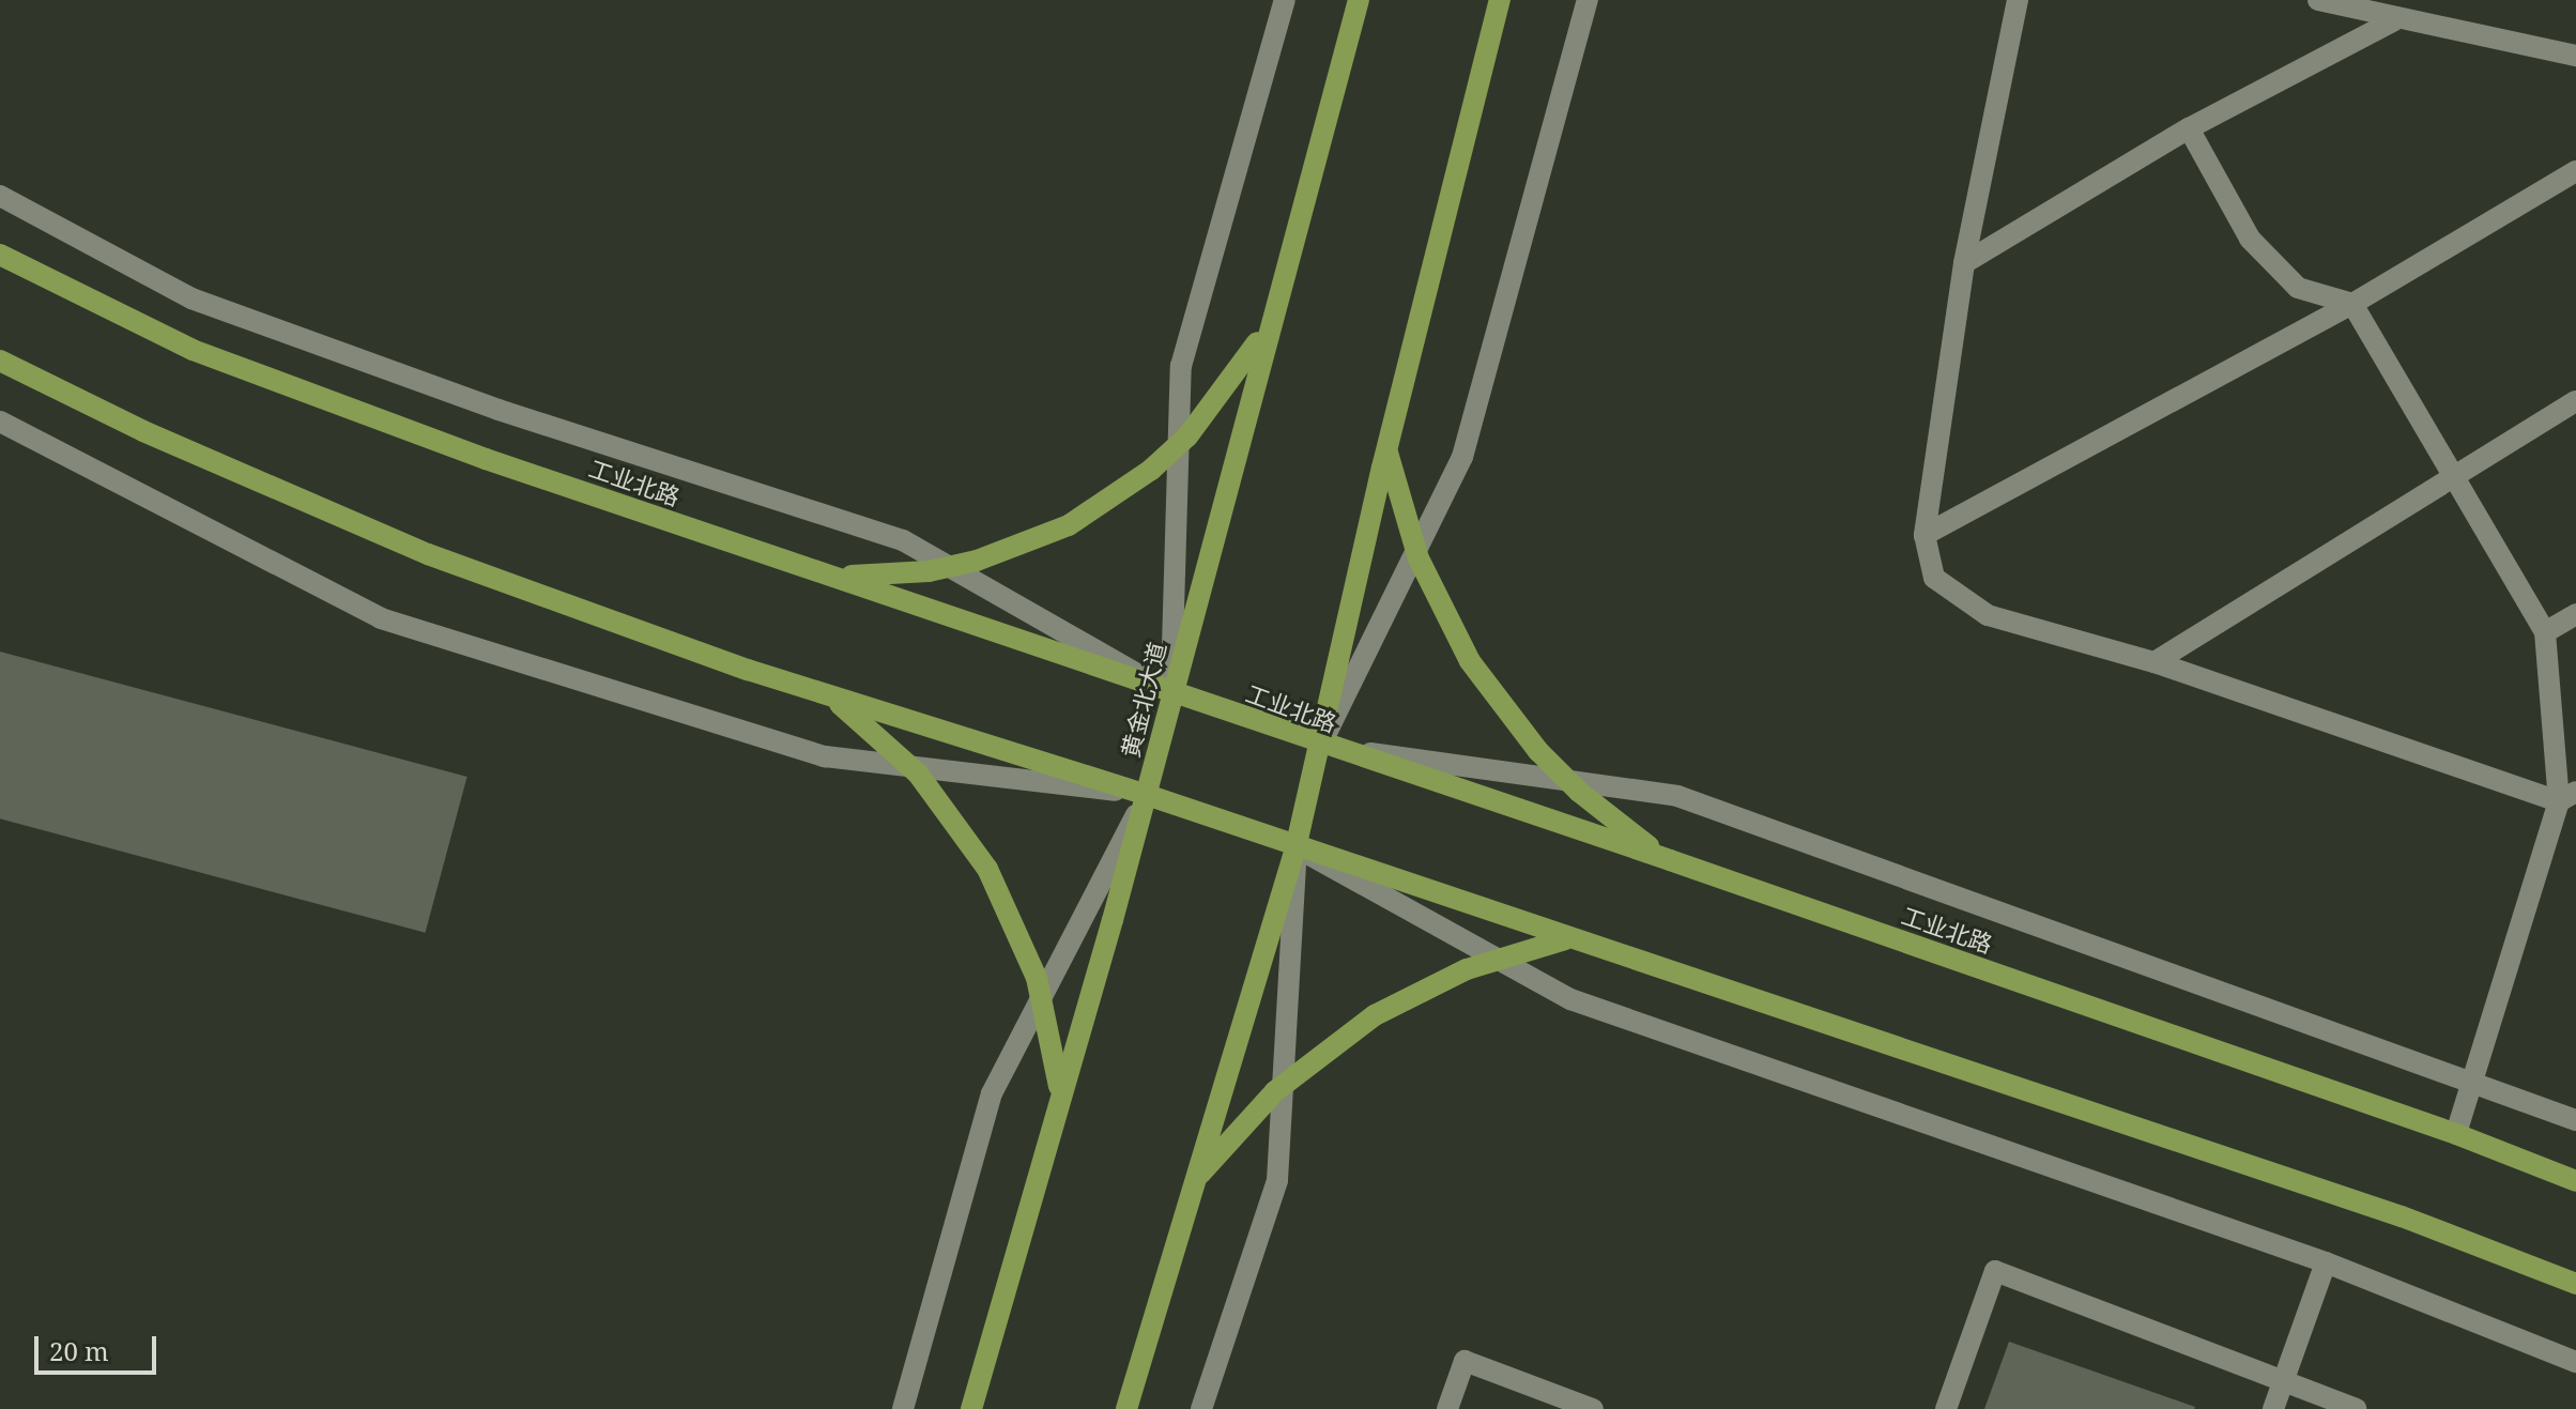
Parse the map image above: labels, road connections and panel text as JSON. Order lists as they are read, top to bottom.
{
  "streets": {
    "main road": ["工业北路", "黄金北大道"]
  },
  "crossings": [
    ["工业北路", "黄金北大道"]
  ],
  "scale_bar": "20 m"
}
